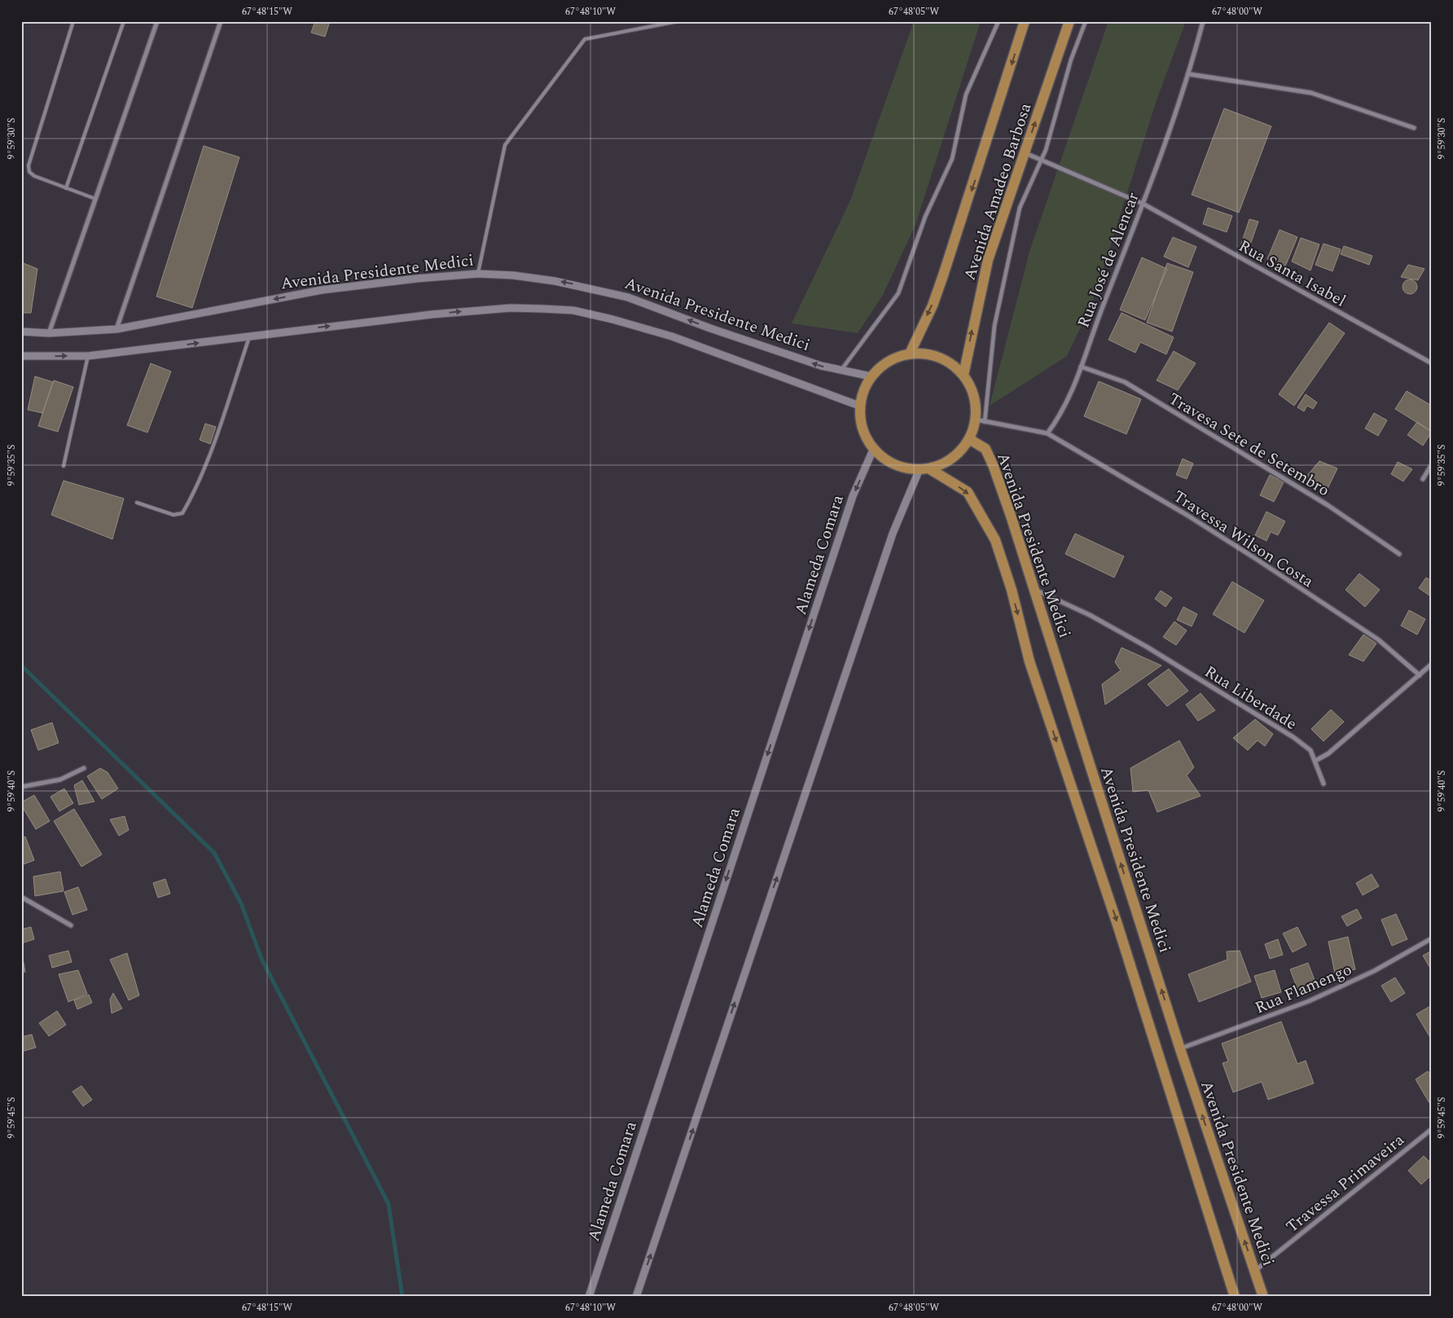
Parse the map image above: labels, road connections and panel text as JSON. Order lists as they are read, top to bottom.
{
  "streets": {
    "main road": ["Avenida Amadeo Barbosa", "Avenida Presidente Medici"],
    "street": [
      "Rua José de Alencar",
      "Rua Santa Isabel",
      "Travesa Sete de Setembro",
      "Travessa Wilson Costa",
      "Alameda Comara",
      "Rua Liberdade",
      "Rua Flamengo",
      "Travessa Primaveira"
    ]
  },
  "crossings": [
    ["Avenida Amadeo Barbosa", "Avenida Presidente Medici"],
    ["Avenida Amadeo Barbosa", "Rua Santa Isabel"],
    ["Avenida Amadeo Barbosa", "Alameda Comara"],
    ["Rua José de Alencar", "Rua Santa Isabel"],
    ["Rua José de Alencar", "Travesa Sete de Setembro"],
    ["Rua José de Alencar", "Travessa Wilson Costa"],
    ["Avenida Presidente Medici", "Alameda Comara"],
    ["Avenida Presidente Medici", "Rua Liberdade"],
    ["Avenida Presidente Medici", "Rua Flamengo"],
    ["Avenida Presidente Medici", "Travessa Primaveira"]
  ],
  "one_way": ["Avenida Presidente Medici"],
  "coordinates": [
    "67°48'15\"W",
    "67°48'10\"W",
    "67°48'05\"W",
    "67°48'00\"W",
    "9°59'30\"S",
    "9°59'35\"S",
    "9°59'40\"S",
    "9°59'45\"S"
  ]
}
